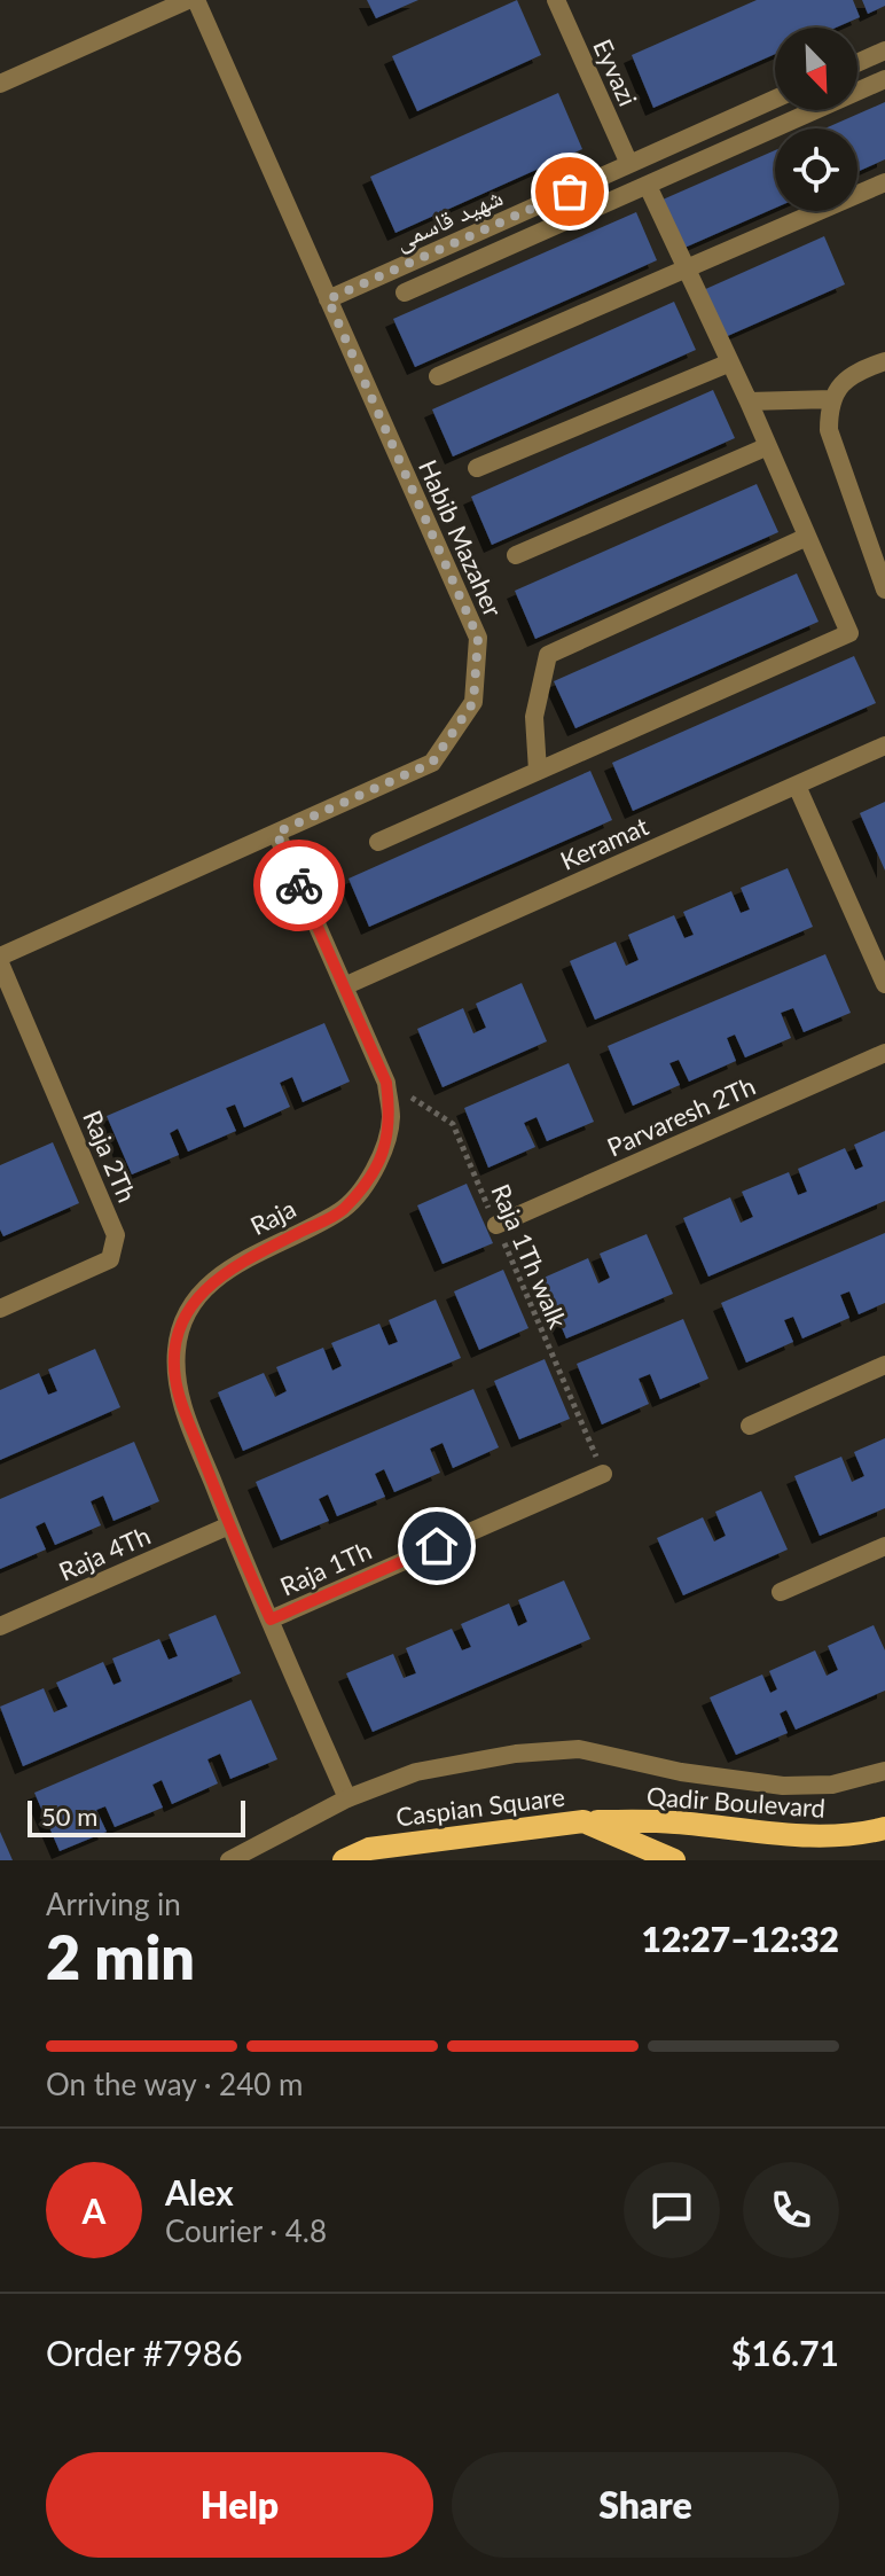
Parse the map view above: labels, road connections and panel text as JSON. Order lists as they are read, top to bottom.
{
  "streets": {
    "main road": ["Qadir Boulevard", "Caspian Square"],
    "street": [
      "Eyvazi",
      "شهید قاسمی",
      "Habib Mazaher",
      "Keramat",
      "Parvaresh 2Th",
      "Raja 2Th",
      "Raja",
      "Raja 4Th",
      "Raja 1Th"
    ],
    "path": ["Raja 1Th walk"]
  },
  "crossings": [
    ["Eyvazi", "شهید قاسمی"],
    ["شهید قاسمی", "Habib Mazaher"],
    ["Habib Mazaher", "Raja"],
    ["Keramat", "Raja"],
    ["Parvaresh 2Th", "Raja 1Th walk"],
    ["Raja", "Raja 1Th walk"],
    ["Raja", "Raja 4Th"],
    ["Raja", "Raja 1Th"],
    ["Raja 1Th walk", "Raja 1Th"],
    ["Qadir Boulevard", "Caspian Square"]
  ],
  "scale_bar": "50 m",
  "north": "bottom right",
  "page": {
    "scale": "50 m",
    "heading": ["2 min", "Arriving in", "12:27–12:32"],
    "panel": [
      "Alex",
      "Courier · 4.8",
      "Order #7986",
      "$16.71"
    ],
    "bar": "On the way · 240 m",
    "round": "A",
    "buttons": ["Help", "Share"]
  }
}
